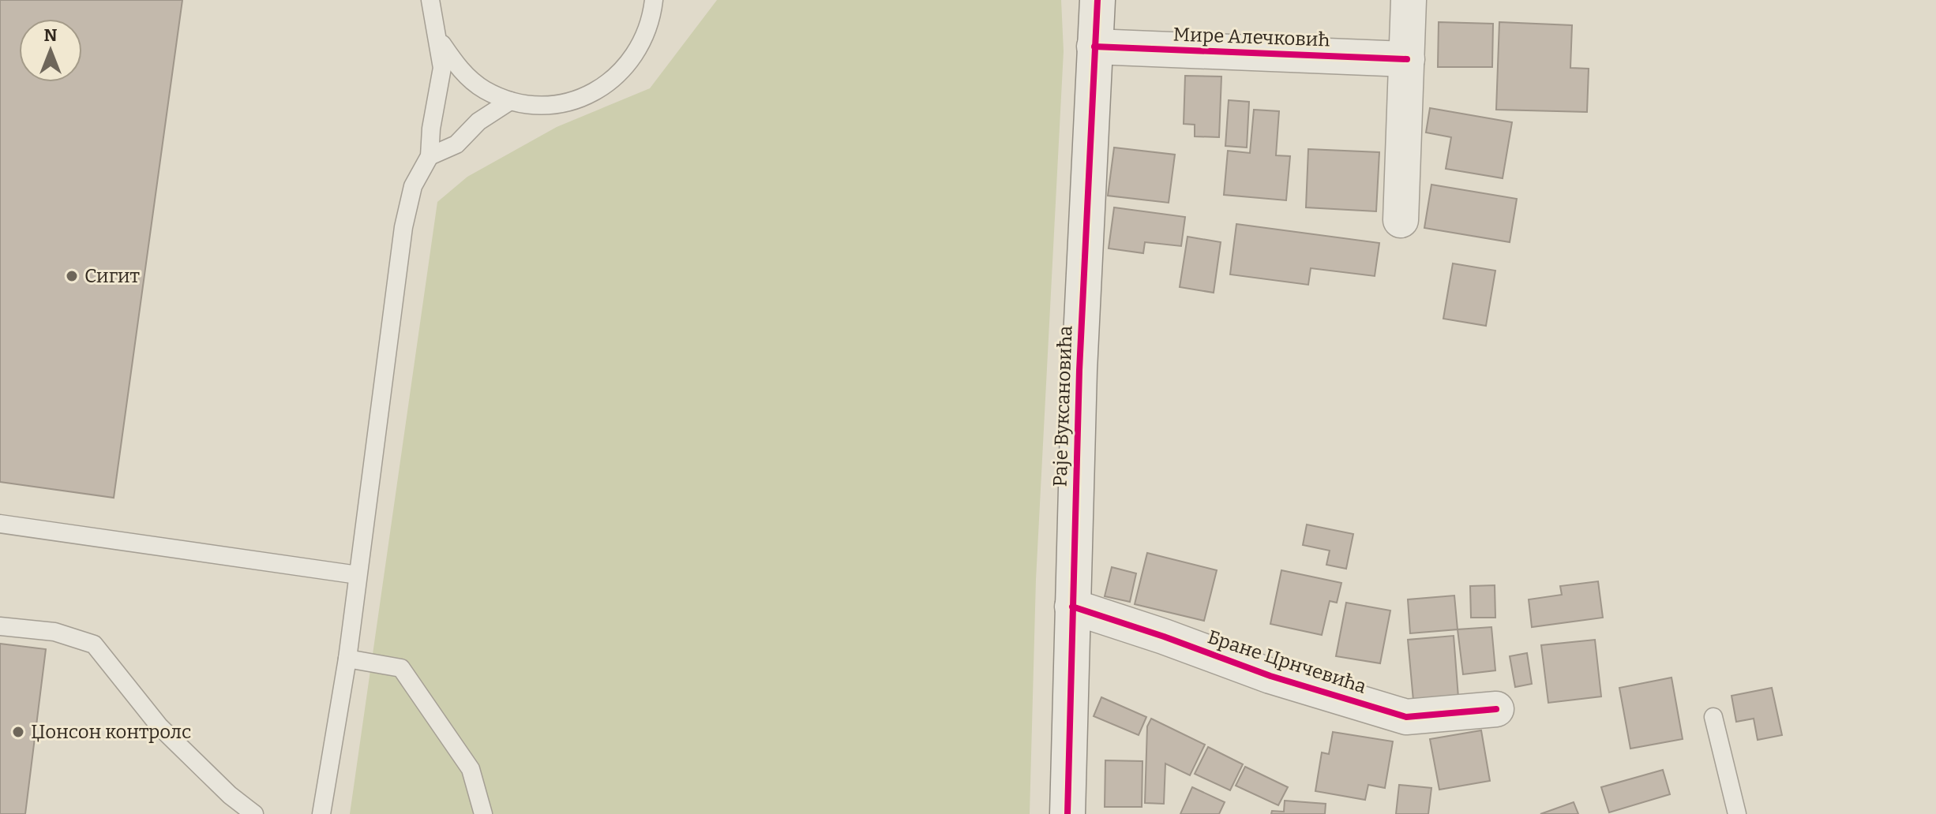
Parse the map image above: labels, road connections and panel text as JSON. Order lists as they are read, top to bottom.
{
  "streets": {
    "street": ["Мире Алечковић", "Раје Вуксановића", "Бране Црнчевића"]
  },
  "crossings": [
    ["Мире Алечковић", "Раје Вуксановића"],
    ["Раје Вуксановића", "Бране Црнчевића"]
  ],
  "places": ["Сигит", "Џонсон контролс"],
  "north": "top"
}
